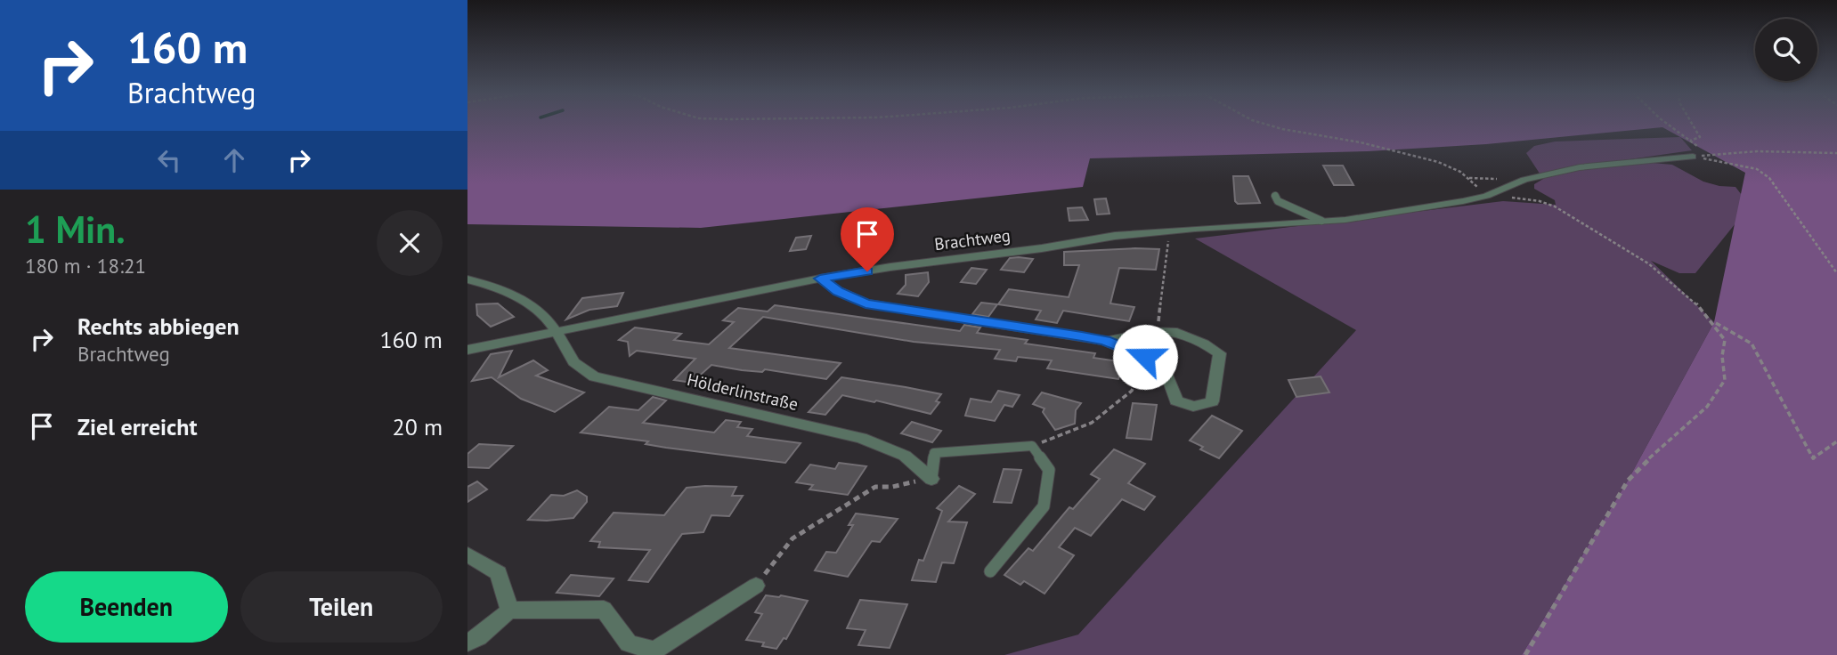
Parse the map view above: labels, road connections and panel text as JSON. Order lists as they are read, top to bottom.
{
  "streets": {
    "street": ["Brachtweg", "Hölderlinstraße"]
  },
  "crossings": [
    ["Brachtweg", "Hölderlinstraße"]
  ],
  "page": {
    "turn": ["160 m", "Brachtweg"],
    "heading": ["1 Min.", "180 m · 18:21"],
    "list": [
      {
        "name": "Rechts abbiegen",
        "note": "Brachtweg",
        "value": "160 m"
      },
      {
        "name": "Ziel erreicht",
        "value": "20 m"
      }
    ],
    "buttons": ["Beenden", "Teilen"]
  }
}
